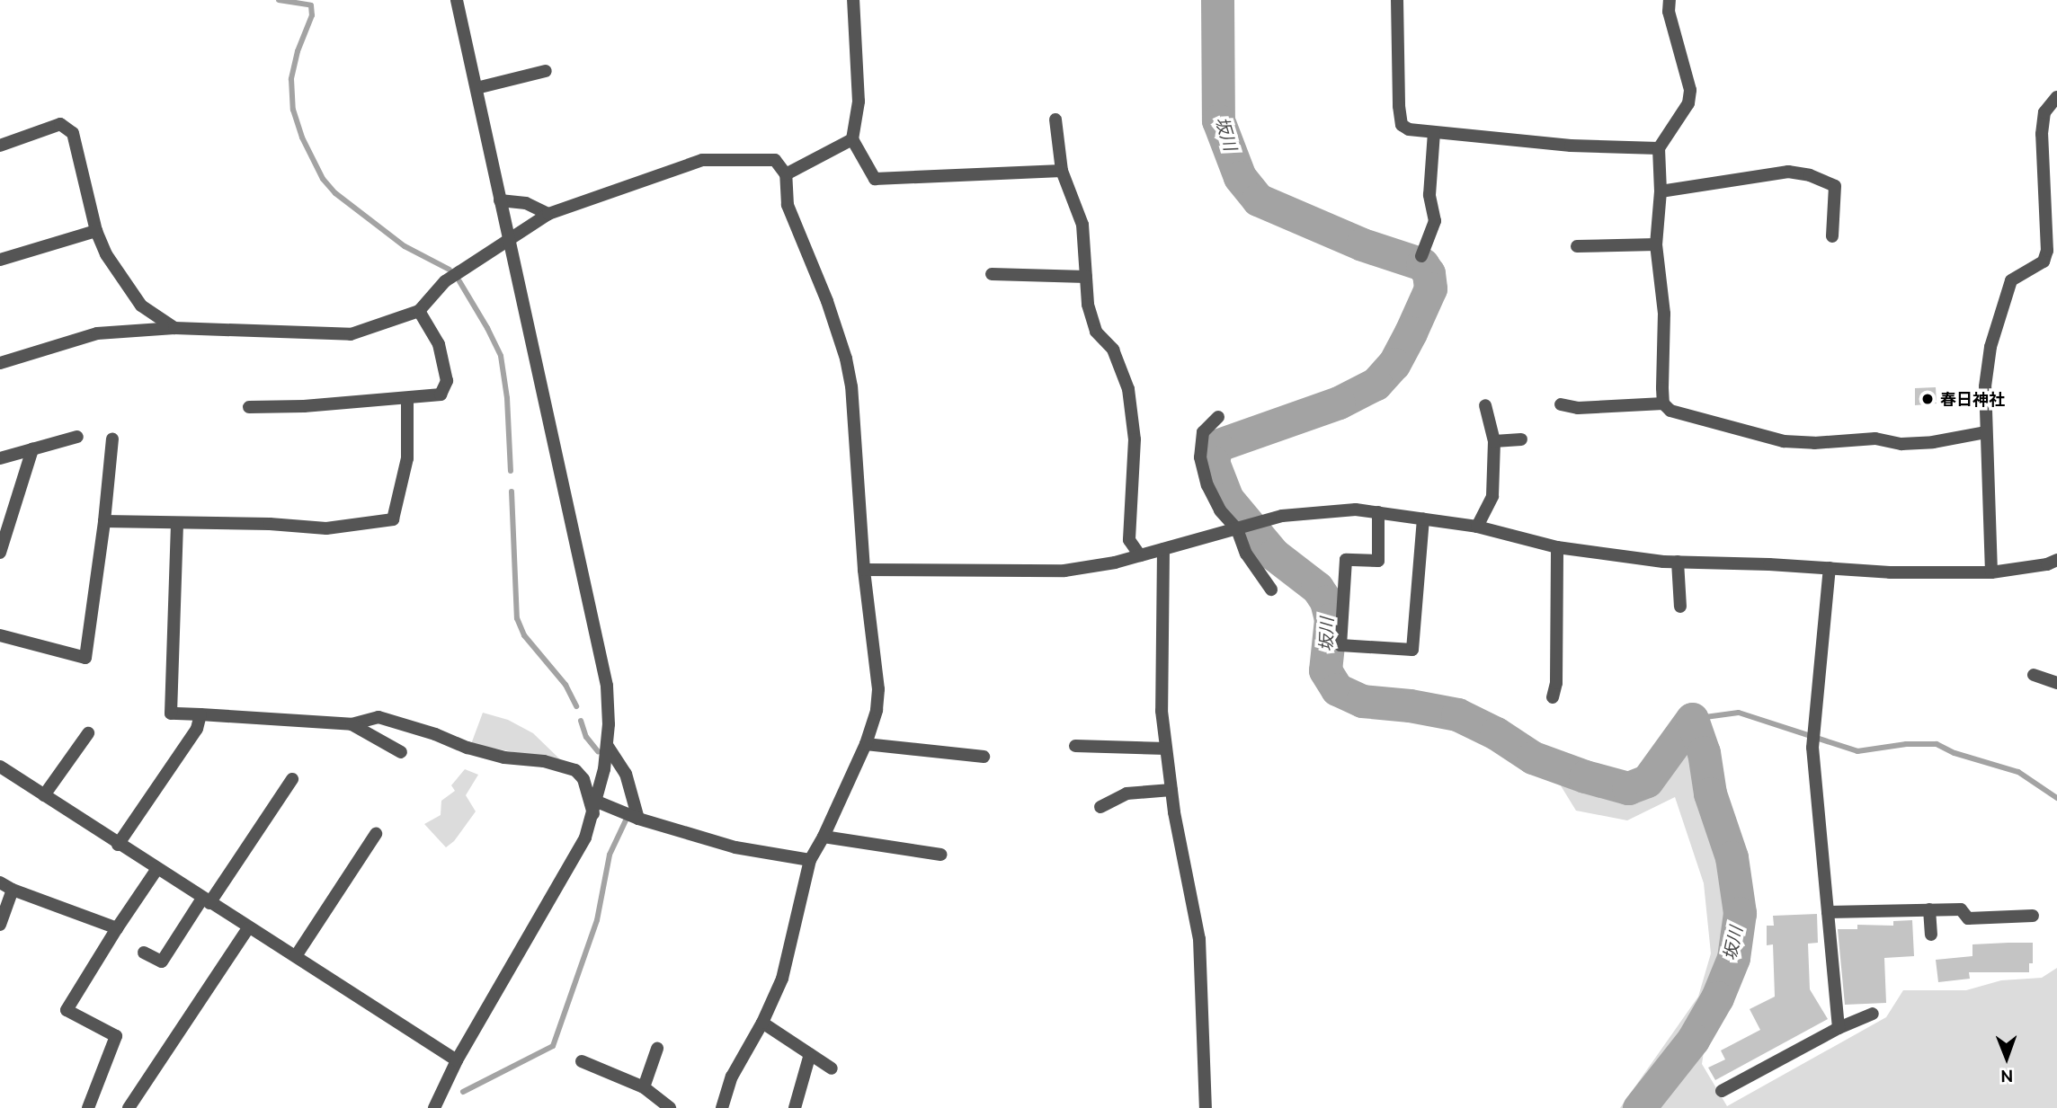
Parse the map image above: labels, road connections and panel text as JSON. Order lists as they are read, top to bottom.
{
  "water": ["坂川"],
  "places": ["春日神社"],
  "north": "bottom"
}
